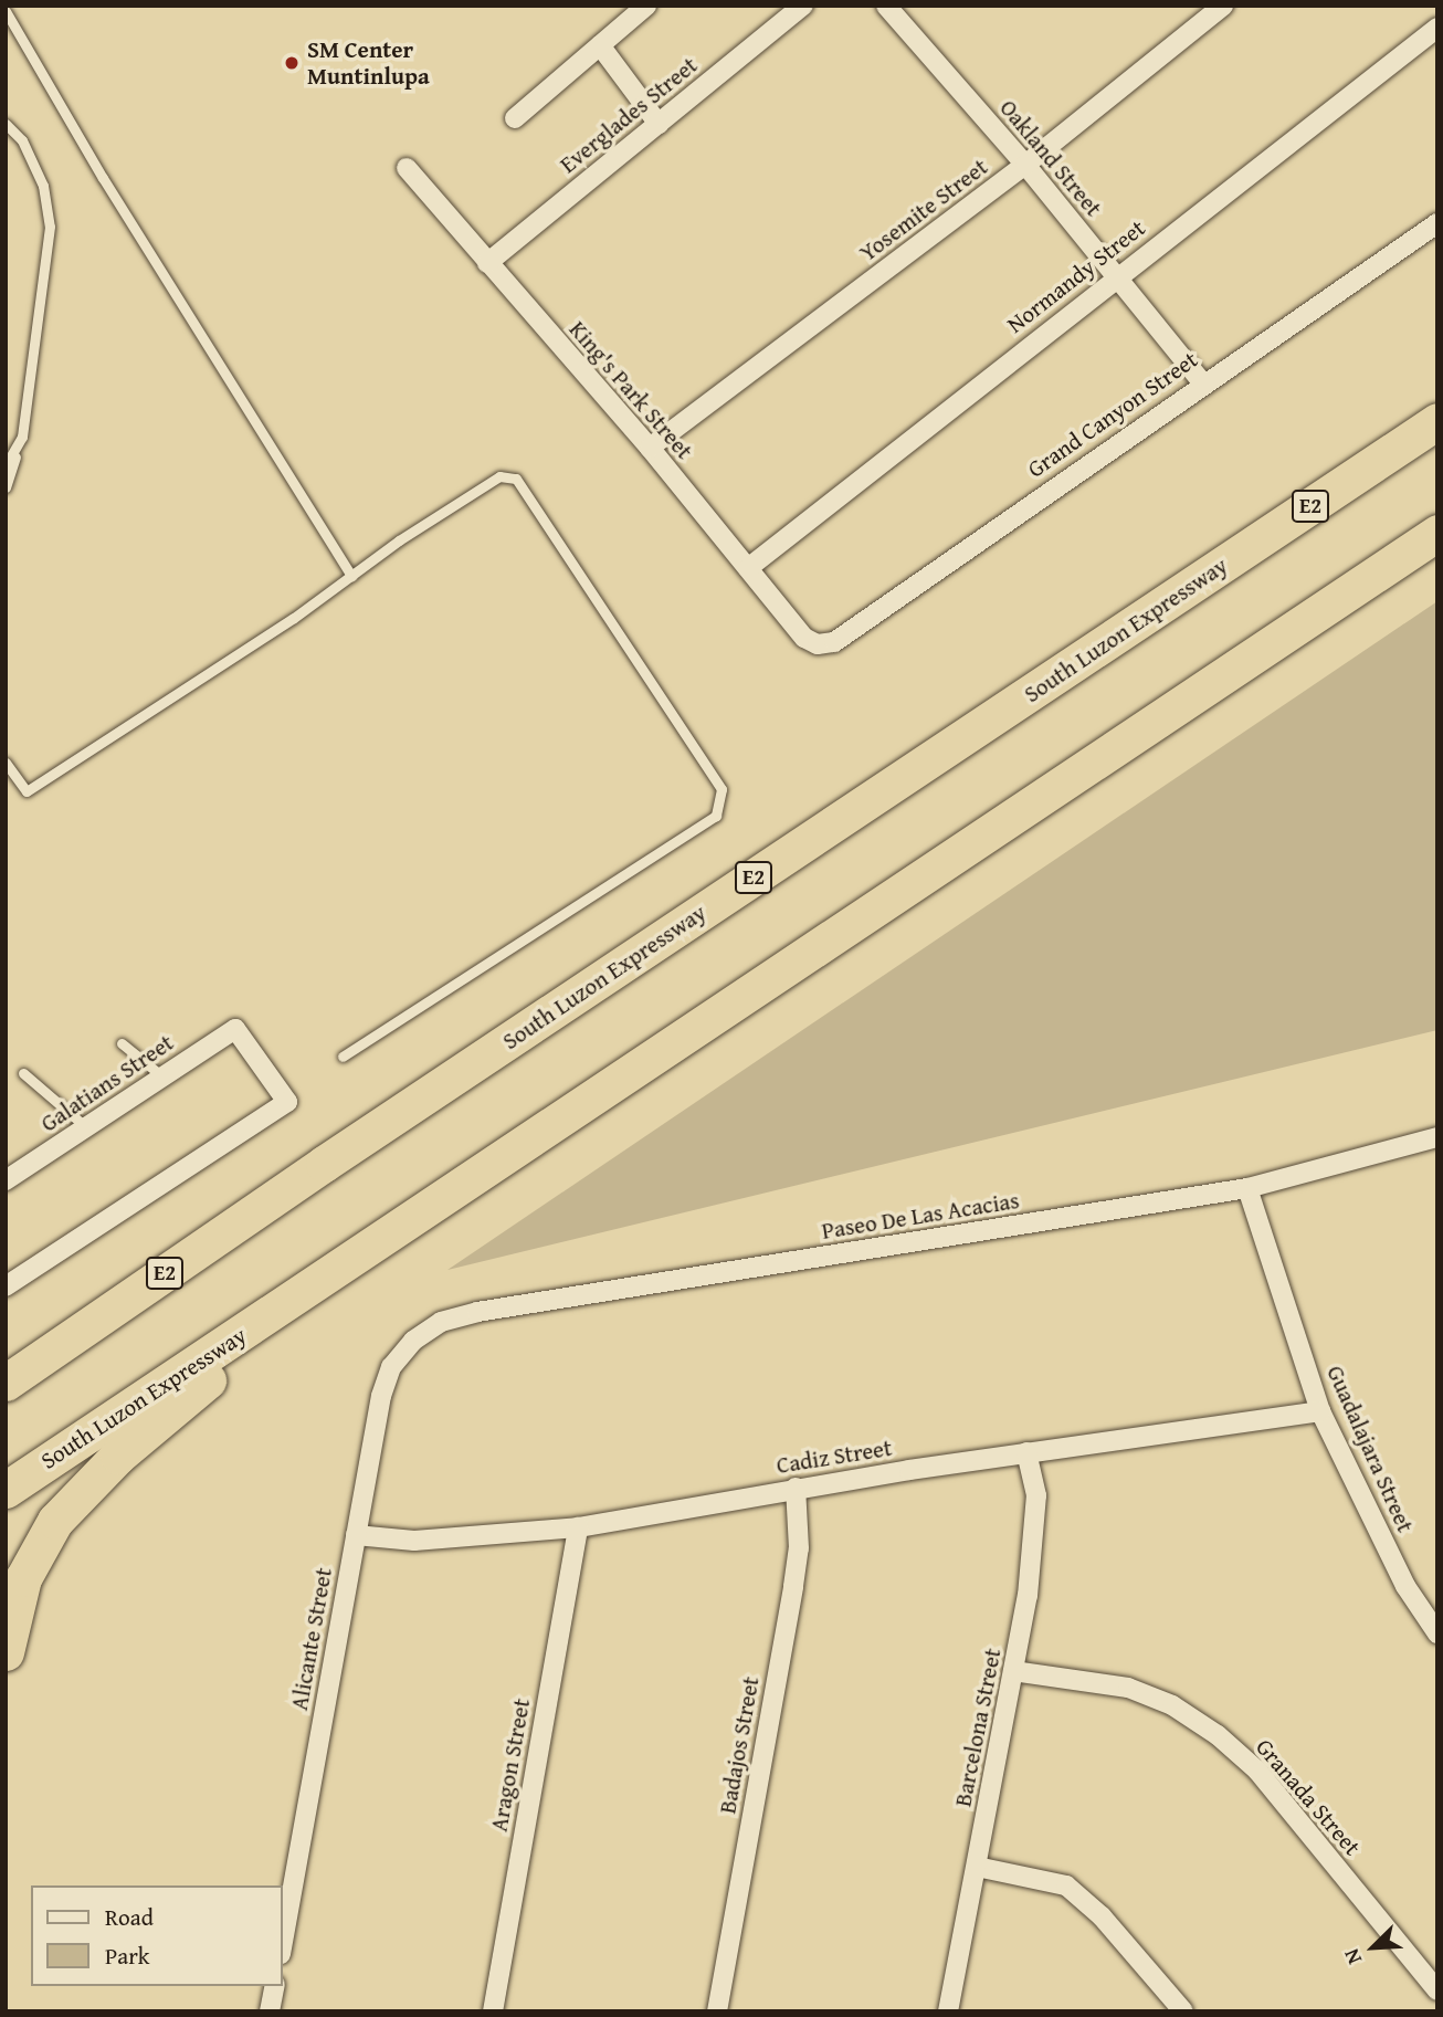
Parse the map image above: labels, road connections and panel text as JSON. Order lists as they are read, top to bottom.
{
  "streets": {
    "highway": ["E2", "South Luzon Expressway"],
    "street": [
      "Everglades Street",
      "Oakland Street",
      "Yosemite Street",
      "Normandy Street",
      "King's Park Street",
      "Grand Canyon Street",
      "Galatians Street",
      "Paseo De Las Acacias",
      "Guadalajara Street",
      "Cadiz Street",
      "Alicante Street",
      "Barcelona Street",
      "Badajos Street",
      "Aragon Street",
      "Granada Street"
    ]
  },
  "crossings": [
    ["Everglades Street", "King's Park Street"],
    ["Oakland Street", "Yosemite Street"],
    ["Oakland Street", "Normandy Street"],
    ["Oakland Street", "Grand Canyon Street"],
    ["Yosemite Street", "King's Park Street"],
    ["Normandy Street", "King's Park Street"],
    ["King's Park Street", "Grand Canyon Street"],
    ["Paseo De Las Acacias", "Guadalajara Street"],
    ["Paseo De Las Acacias", "Alicante Street"],
    ["Guadalajara Street", "Cadiz Street"],
    ["Cadiz Street", "Alicante Street"],
    ["Cadiz Street", "Barcelona Street"],
    ["Cadiz Street", "Badajos Street"],
    ["Cadiz Street", "Aragon Street"],
    ["Barcelona Street", "Granada Street"]
  ],
  "places": ["SM Center Muntinlupa"],
  "legend": ["Road", "Park"],
  "north": "bottom left"
}
